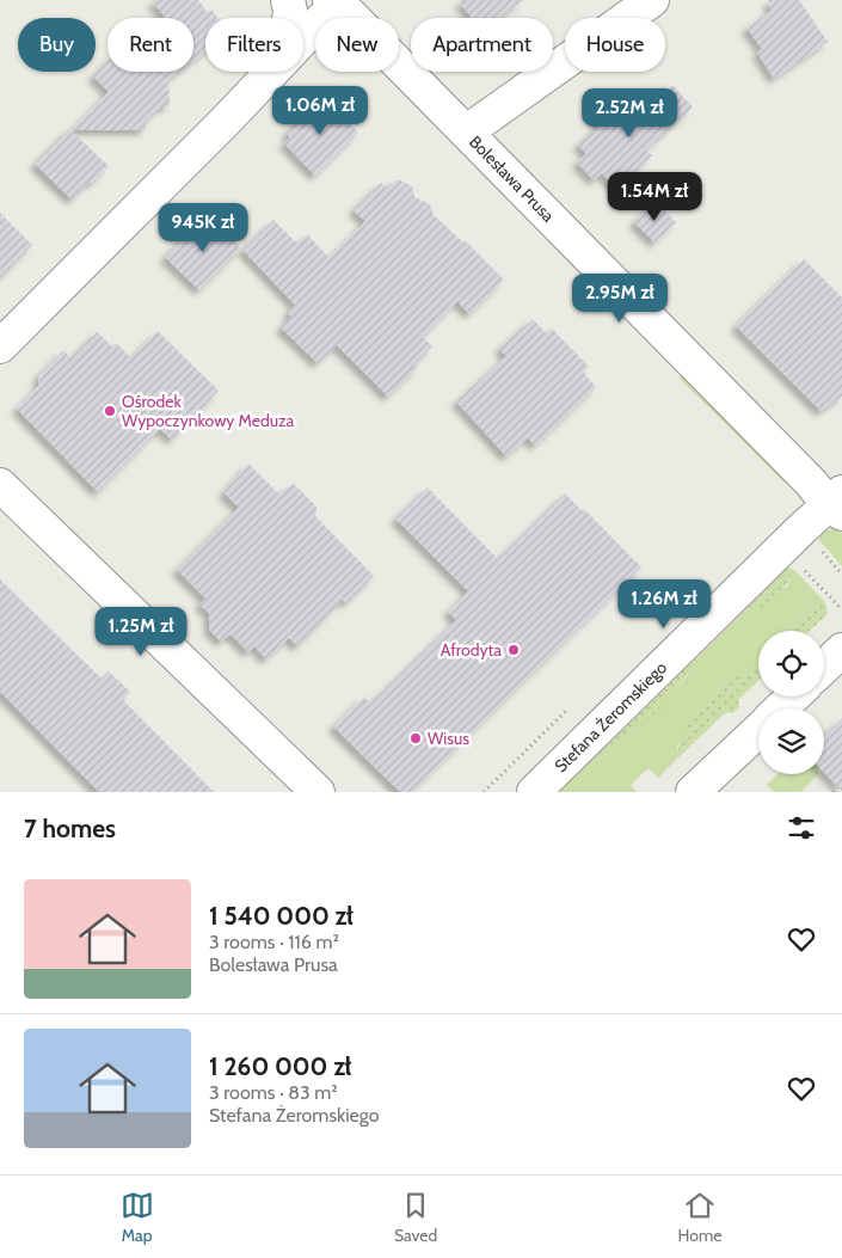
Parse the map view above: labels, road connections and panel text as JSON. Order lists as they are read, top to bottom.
{
  "streets": {
    "street": ["Bolesława Prusa", "Stefana Żeromskiego"]
  },
  "crossings": [
    ["Bolesława Prusa", "Stefana Żeromskiego"]
  ],
  "places": ["Ośrodek Wypoczynkowy Meduza", "Afrodyta", "Wisus"],
  "page": {
    "chip": [
      "Buy",
      "Rent",
      "Filters",
      "New",
      "Apartment",
      "House"
    ],
    "price": [
      "1.06M zł",
      "2.52M zł",
      "1.54M zł",
      "945K zł",
      "2.95M zł",
      "1.26M zł",
      "1.25M zł"
    ],
    "heading": "7 homes",
    "list": [
      {
        "name": "1 540 000 zł",
        "note": "3 rooms · 116 m² · Bolesława Prusa"
      },
      {
        "name": "1 260 000 zł",
        "note": "3 rooms · 83 m² · Stefana Żeromskiego"
      }
    ],
    "tabs": ["Map", "Saved", "Home"]
  }
}
